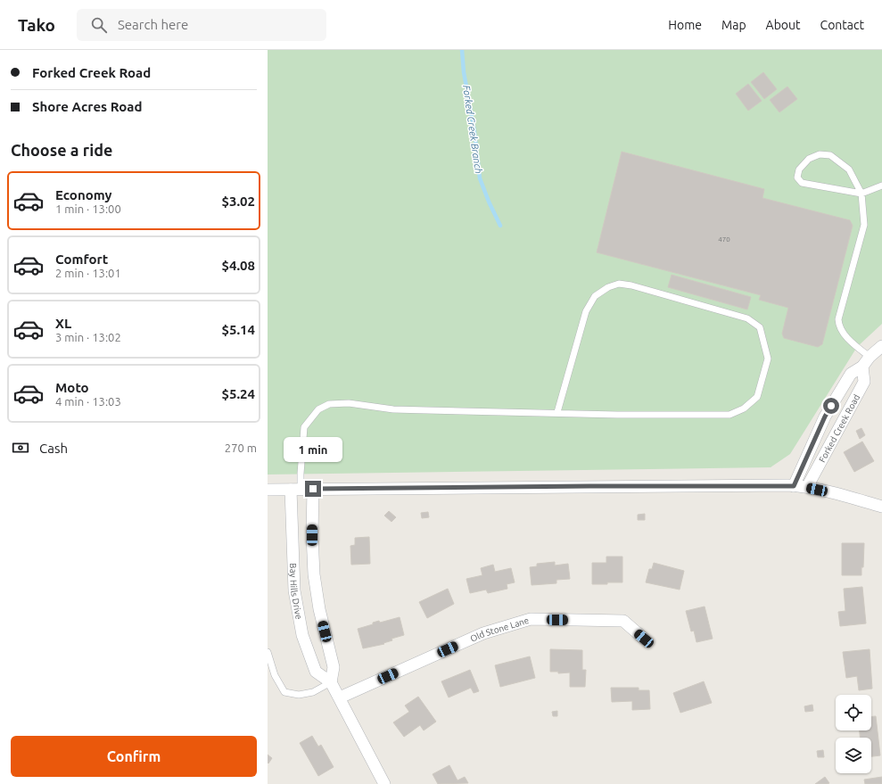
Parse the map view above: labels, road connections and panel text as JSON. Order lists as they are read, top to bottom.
{
  "streets": {
    "street": ["Forked Creek Road", "Bay Hills Drive", "Old Stone Lane"]
  },
  "crossings": [
    ["Bay Hills Drive", "Old Stone Lane"]
  ],
  "water": ["Forked Creek Branch"],
  "house_numbers": ["470"],
  "page": {
    "header": "Tako",
    "search": "Search here",
    "nav": [
      "Home",
      "Map",
      "About",
      "Contact"
    ],
    "banner": ["Forked Creek Road", "Shore Acres Road"],
    "heading": "Choose a ride",
    "list": [
      {
        "name": "Economy",
        "note": "1 min · 13:00",
        "value": "$3.02"
      },
      {
        "name": "Comfort",
        "note": "2 min · 13:01",
        "value": "$4.08"
      },
      {
        "name": "XL",
        "note": "3 min · 13:02",
        "value": "$5.14"
      },
      {
        "name": "Moto",
        "note": "4 min · 13:03",
        "value": "$5.24"
      }
    ],
    "pay": ["Cash", "270 m"],
    "bubble": "1 min",
    "buttons": "Confirm"
  }
}
